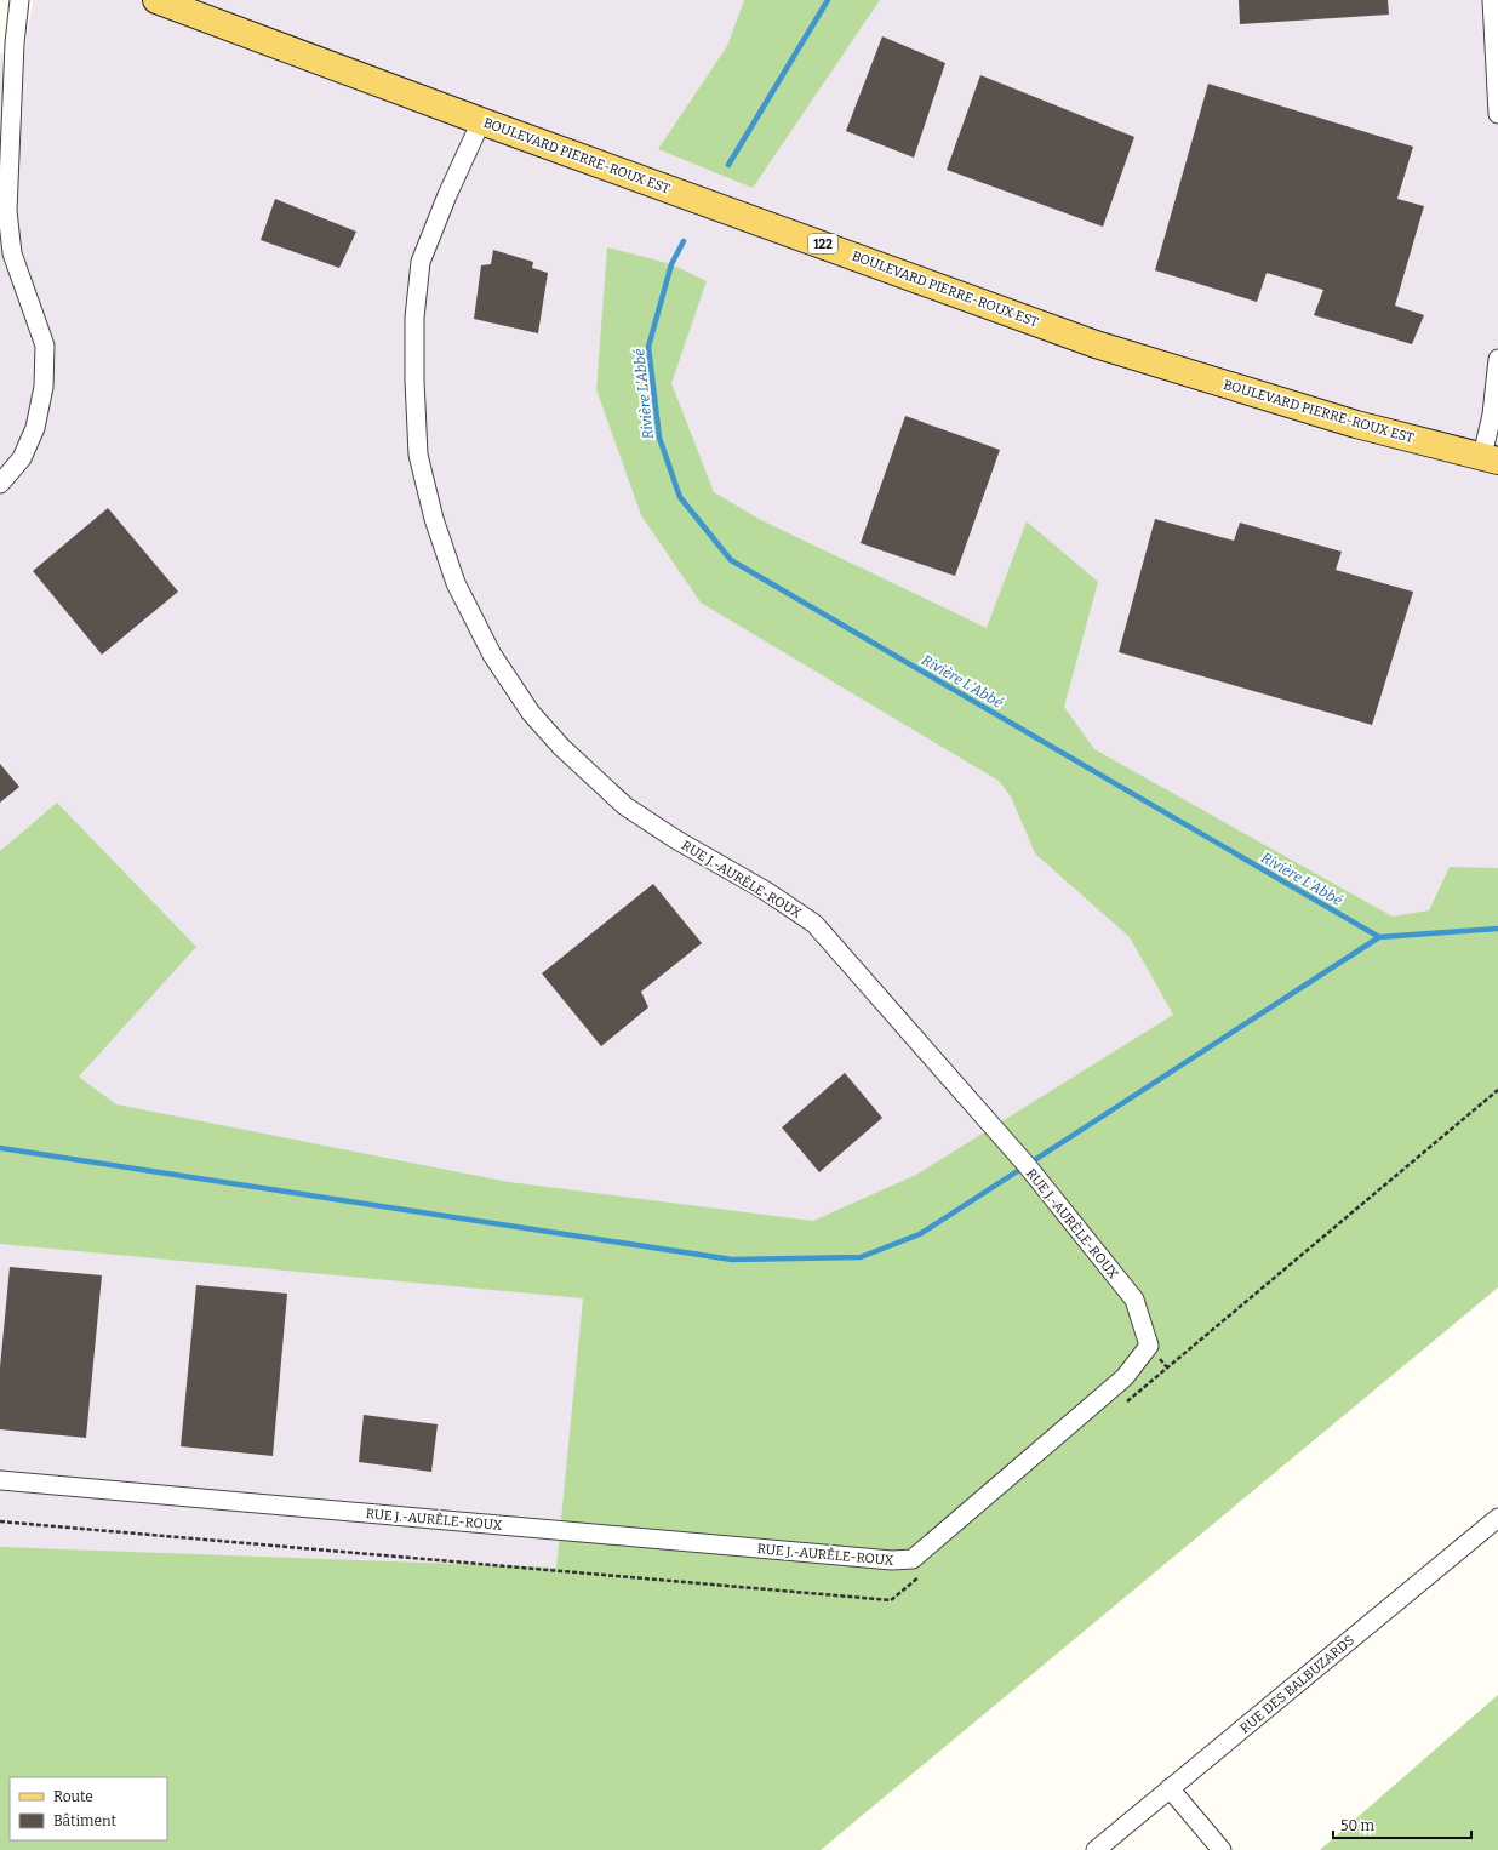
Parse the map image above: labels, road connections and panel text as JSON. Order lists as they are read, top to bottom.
{
  "streets": {
    "main road": ["BOULEVARD PIERRE-ROUX EST", "122"],
    "street": ["RUE J.-AURÈLE-ROUX", "RUE DES BALBUZARDS"]
  },
  "crossings": [
    ["BOULEVARD PIERRE-ROUX EST", "RUE J.-AURÈLE-ROUX"]
  ],
  "water": ["Rivière L'Abbé"],
  "legend": ["Route", "Bâtiment"],
  "scale_bar": "50 m"
}
